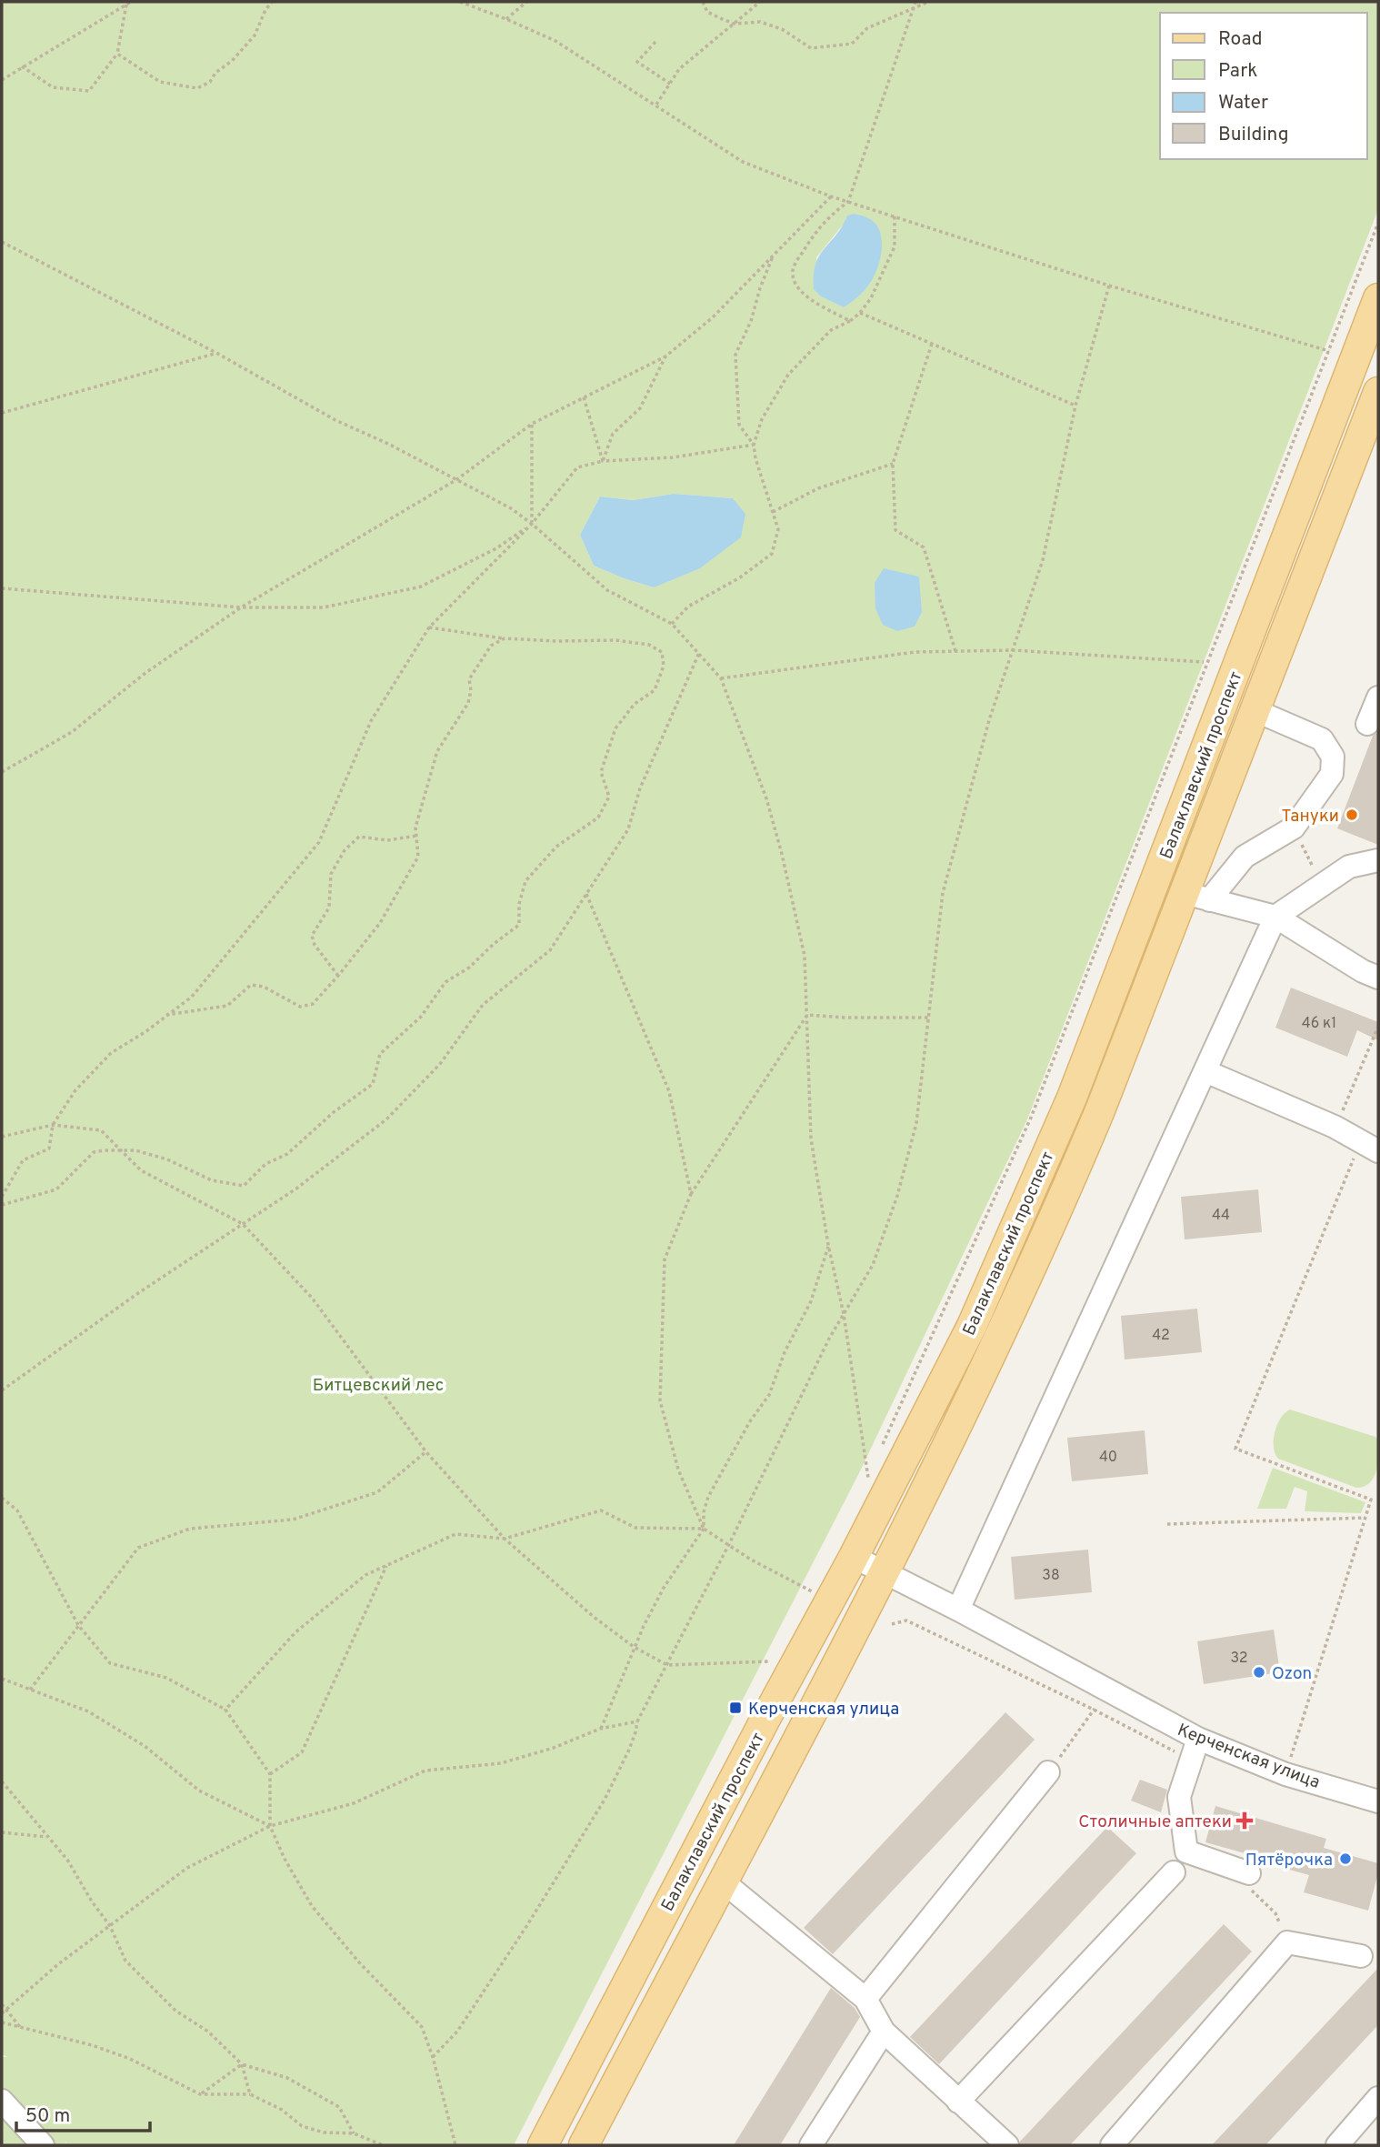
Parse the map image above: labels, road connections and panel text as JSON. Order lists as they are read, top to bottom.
{
  "streets": {
    "main road": ["Балаклавский проспект"],
    "street": ["Керченская улица"]
  },
  "crossings": [
    ["Балаклавский проспект", "Керченская улица"]
  ],
  "parks": ["Битцевский лес"],
  "places": {
    "other": ["Тануки", "Ozon", "Пятёрочка"],
    "transit": ["Керченская улица"],
    "health": ["Столичные аптеки"]
  },
  "house_numbers": [
    "46 к1",
    "44",
    "42",
    "40",
    "38",
    "32"
  ],
  "legend": [
    "Road",
    "Park",
    "Water",
    "Building"
  ],
  "scale_bar": "50 m"
}
